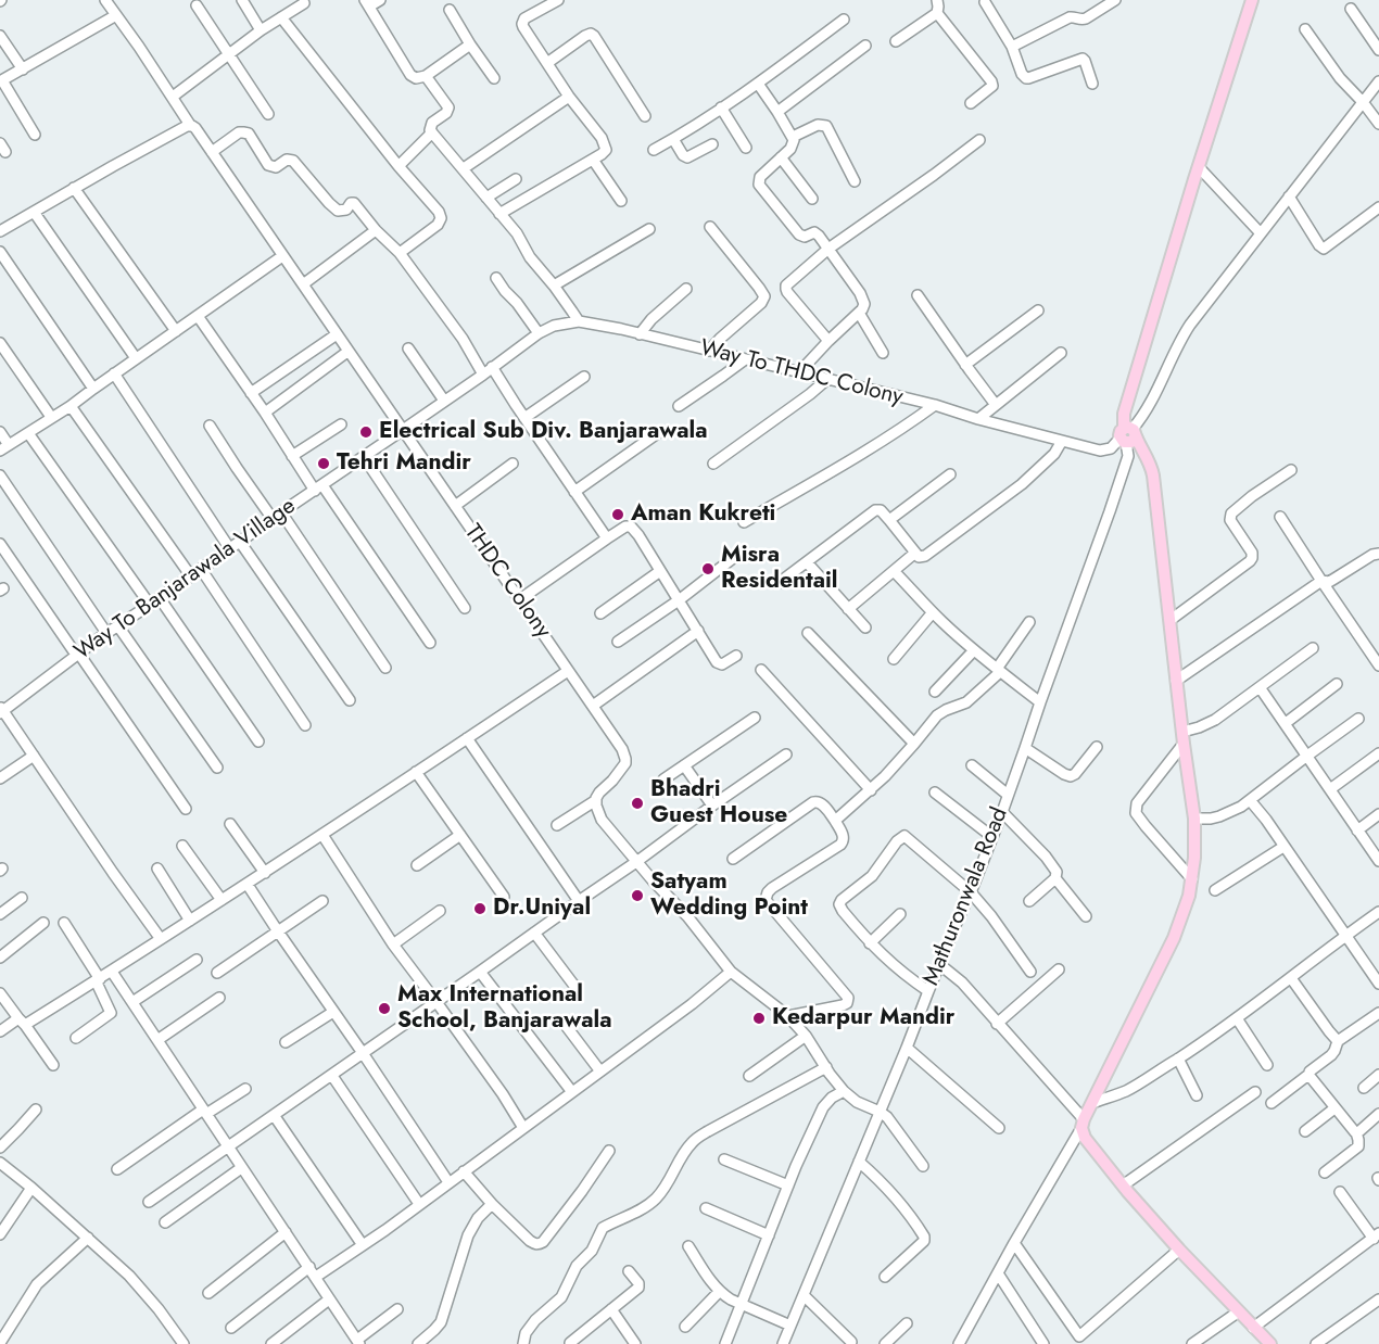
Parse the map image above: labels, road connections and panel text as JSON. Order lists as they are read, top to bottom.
{
  "streets": {
    "street": [
      "Way To THDC Colony",
      "Way To Banjarawala Village",
      "THDC Colony",
      "Mathuronwala Road"
    ]
  },
  "crossings": [
    ["Way To THDC Colony", "Mathuronwala Road"],
    ["Way To Banjarawala Village", "THDC Colony"]
  ],
  "places": [
    "Electrical Sub Div. Banjarawala",
    "Tehri Mandir",
    "Aman Kukreti",
    "Misra Residentail",
    "Bhadri Guest House",
    "Satyam Wedding Point",
    "Dr.Uniyal",
    "Max International School, Banjarawala",
    "Kedarpur Mandir"
  ]
}
